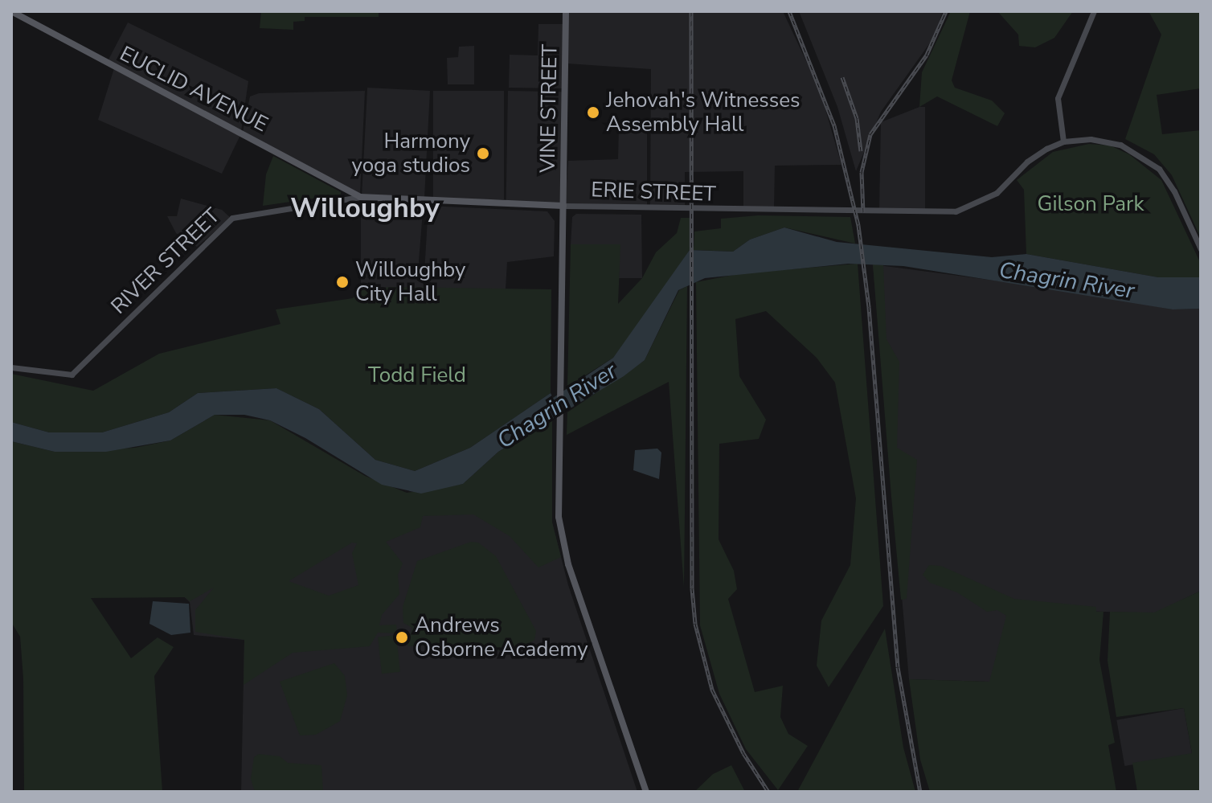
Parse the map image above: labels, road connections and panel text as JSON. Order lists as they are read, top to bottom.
{
  "streets": {
    "main road": ["EUCLID AVENUE", "VINE STREET", "ERIE STREET"],
    "street": ["RIVER STREET"]
  },
  "crossings": [
    ["EUCLID AVENUE", "ERIE STREET"],
    ["EUCLID AVENUE", "RIVER STREET"],
    ["VINE STREET", "ERIE STREET"],
    ["ERIE STREET", "RIVER STREET"]
  ],
  "districts": ["Willoughby"],
  "water": ["Chagrin River"],
  "parks": ["Gilson Park", "Todd Field"],
  "places": [
    "Jehovah's Witnesses Assembly Hall",
    "Harmony yoga studios",
    "Willoughby City Hall",
    "Andrews Osborne Academy"
  ]
}
